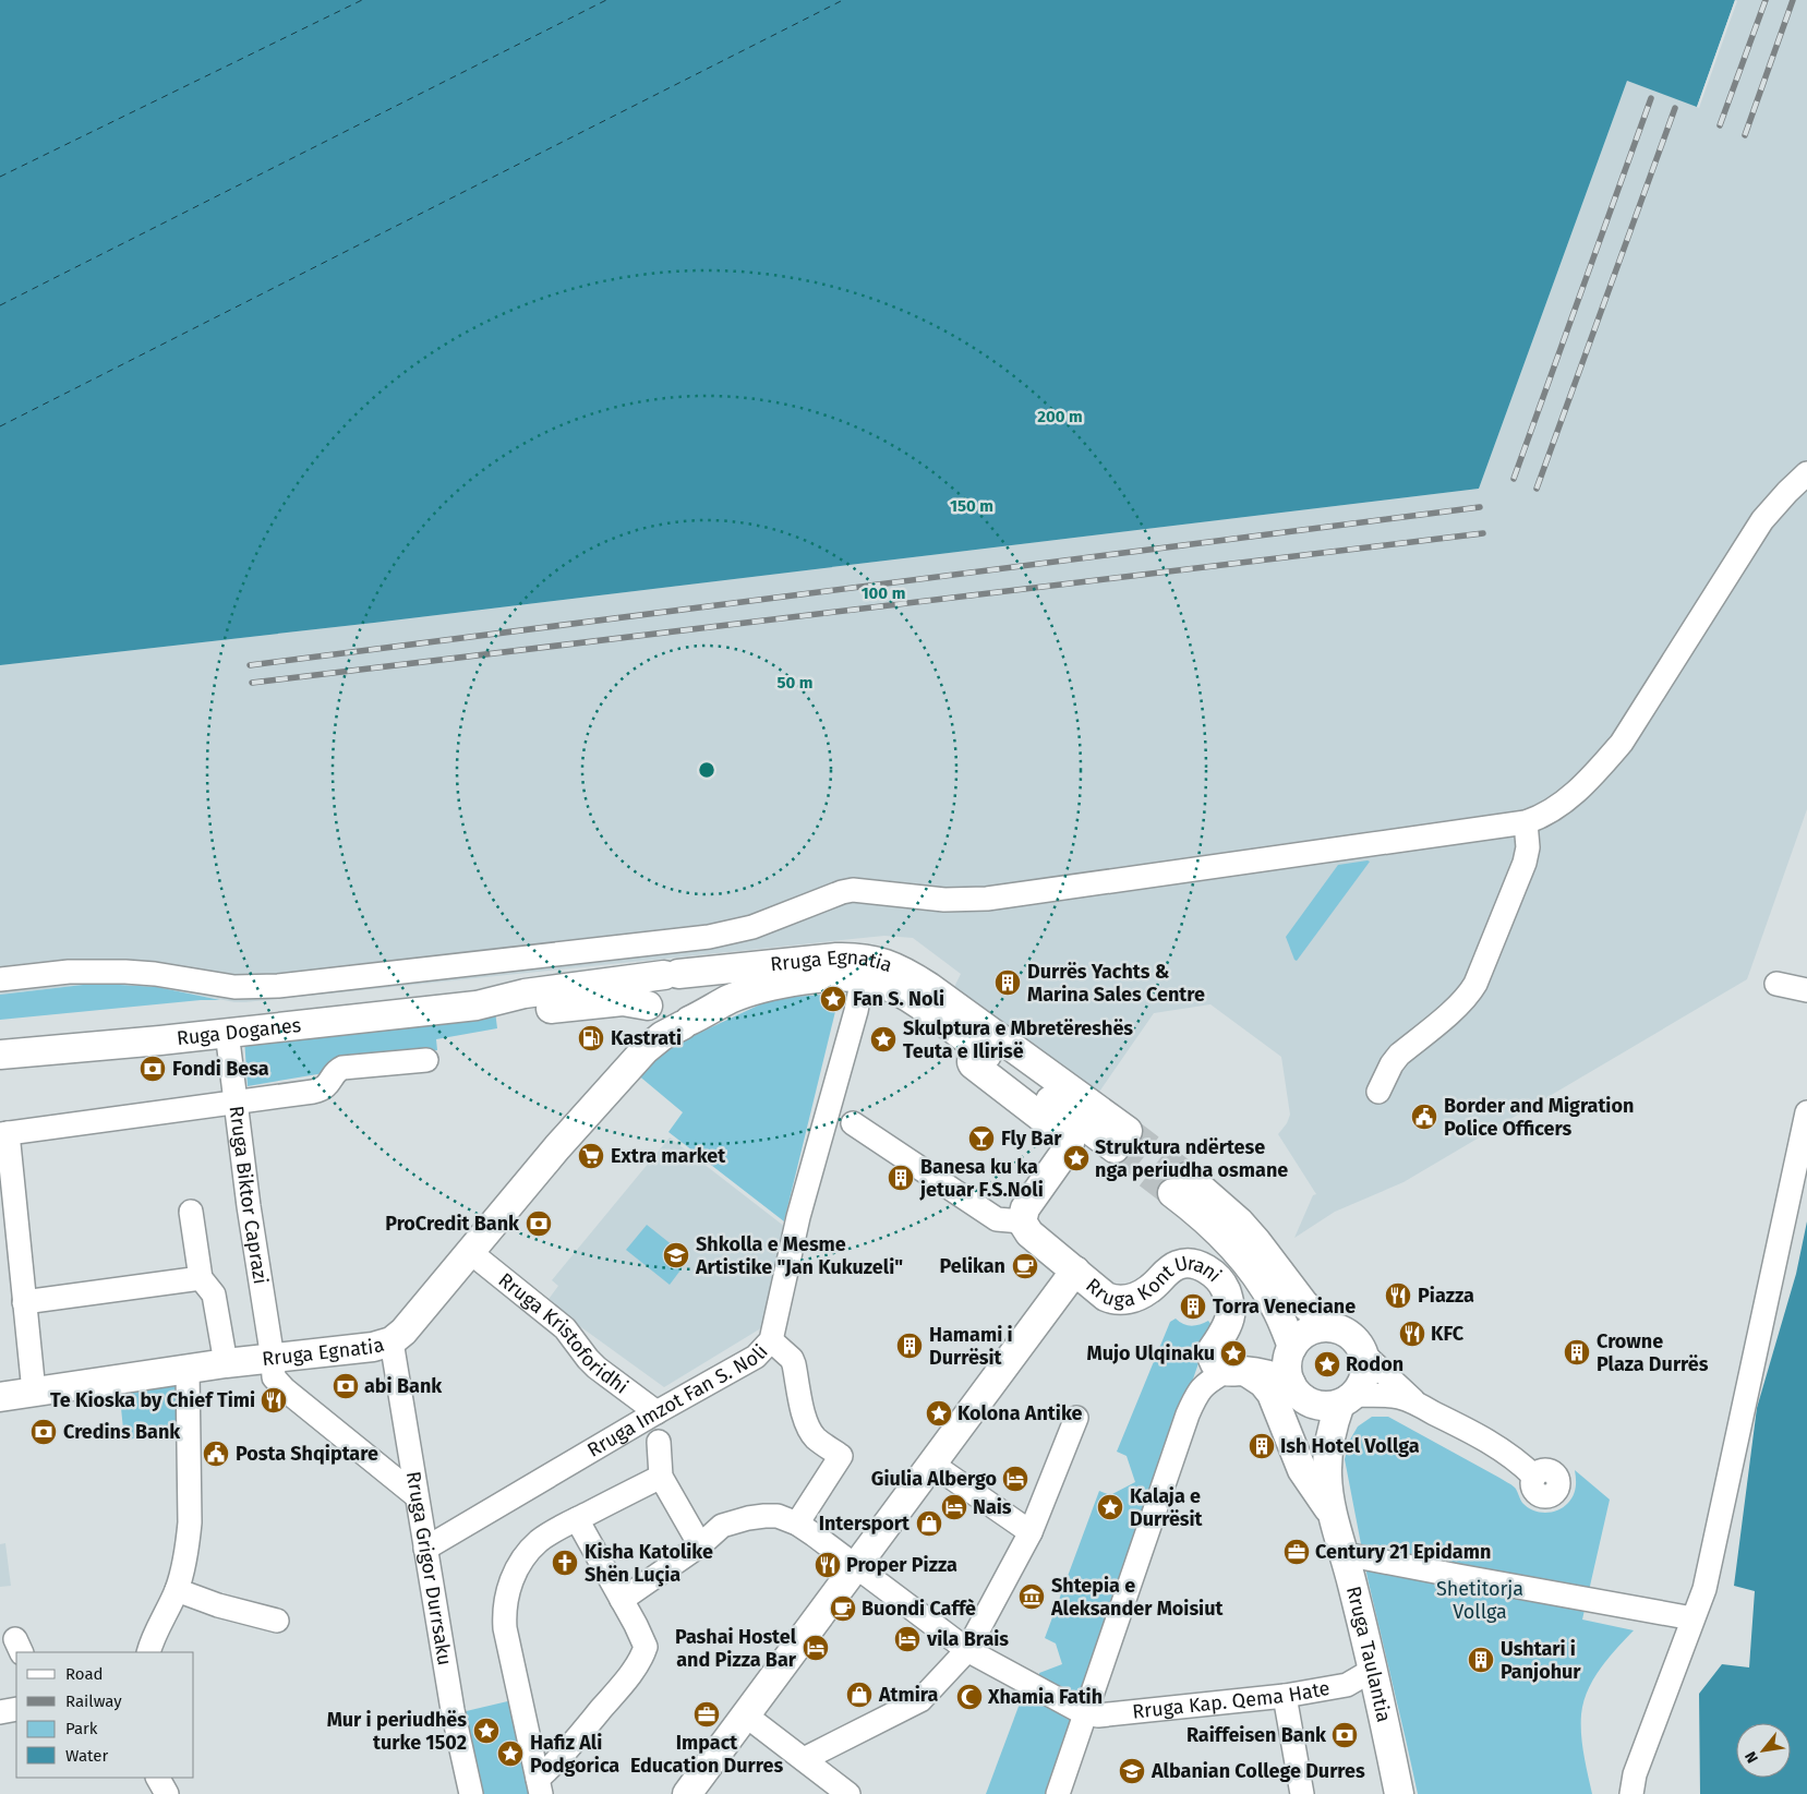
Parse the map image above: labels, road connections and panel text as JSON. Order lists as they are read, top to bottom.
{
  "streets": {
    "main road": [
      "Rruga Egnatia",
      "Ruga Doganes",
      "Rruga Kont Urani",
      "Rruga Taulantia"
    ],
    "street": [
      "Rruga Biktor Caprazi",
      "Rruga Kristoforidhi",
      "Rruga Imzot Fan S. Noli",
      "Rruga Grigor Durrsaku",
      "Rruga Kap. Qema Hate"
    ]
  },
  "crossings": [
    ["Rruga Egnatia", "Ruga Doganes"],
    ["Rruga Egnatia", "Rruga Biktor Caprazi"],
    ["Rruga Egnatia", "Rruga Kristoforidhi"],
    ["Rruga Egnatia", "Rruga Imzot Fan S. Noli"],
    ["Rruga Egnatia", "Rruga Grigor Durrsaku"],
    ["Ruga Doganes", "Rruga Biktor Caprazi"],
    ["Rruga Biktor Caprazi", "Rruga Grigor Durrsaku"],
    ["Rruga Kont Urani", "Rruga Kap. Qema Hate"],
    ["Rruga Kristoforidhi", "Rruga Imzot Fan S. Noli"],
    ["Rruga Imzot Fan S. Noli", "Rruga Grigor Durrsaku"],
    ["Rruga Taulantia", "Rruga Kap. Qema Hate"]
  ],
  "parks": ["Shetitorja Vollga"],
  "places": {
    "building": [
      "Durrës Yachts & Marina Sales Centre",
      "Banesa ku ka jetuar F.S.Noli",
      "Torra Veneciane",
      "Hamami i Durrësit",
      "Crowne Plaza Durrës",
      "Ish Hotel Vollga",
      "Ushtari i Panjohur"
    ],
    "place": [
      "Fan S. Noli",
      "Skulptura e Mbretëreshës Teuta e Ilirisë",
      "Struktura ndërtese nga periudha osmane",
      "Mujo Ulqinaku",
      "Rodon",
      "Kolona Antike",
      "Kalaja e Durrësit",
      "Mur i periudhës turke 1502",
      "Hafiz Ali Podgorica"
    ],
    "fuel station": ["Kastrati"],
    "bank": [
      "Fondi Besa",
      "ProCredit Bank",
      "abi Bank",
      "Credins Bank",
      "Raiffeisen Bank"
    ],
    "public building": ["Border and Migration Police Officers", "Posta Shqiptare"],
    "bar": ["Fly Bar"],
    "supermarket": ["Extra market"],
    "school or university": ["Shkolla e Mesme Artistike \"Jan Kukuzeli\"", "Albanian College Durres"],
    "cafe": ["Pelikan", "Buondi Caffè"],
    "restaurant": [
      "Piazza",
      "KFC",
      "Te Kioska by Chief Timi",
      "Proper Pizza"
    ],
    "hotel": [
      "Giulia Albergo",
      "Nais",
      "vila Brais",
      "Pashai Hostel and Pizza Bar"
    ],
    "shop": ["Intersport", "Atmira"],
    "office": ["Century 21 Epidamn", "Impact Education Durres"],
    "church": ["Kisha Katolike Shën Luçia"],
    "museum": ["Shtepia e Aleksander Moisiut"],
    "mosque": ["Xhamia Fatih"]
  },
  "legend": [
    "Road",
    "Railway",
    "Park",
    "Water"
  ],
  "north": "bottom left",
  "rings": [
    "200 m",
    "150 m",
    "100 m",
    "50 m"
  ]
}
